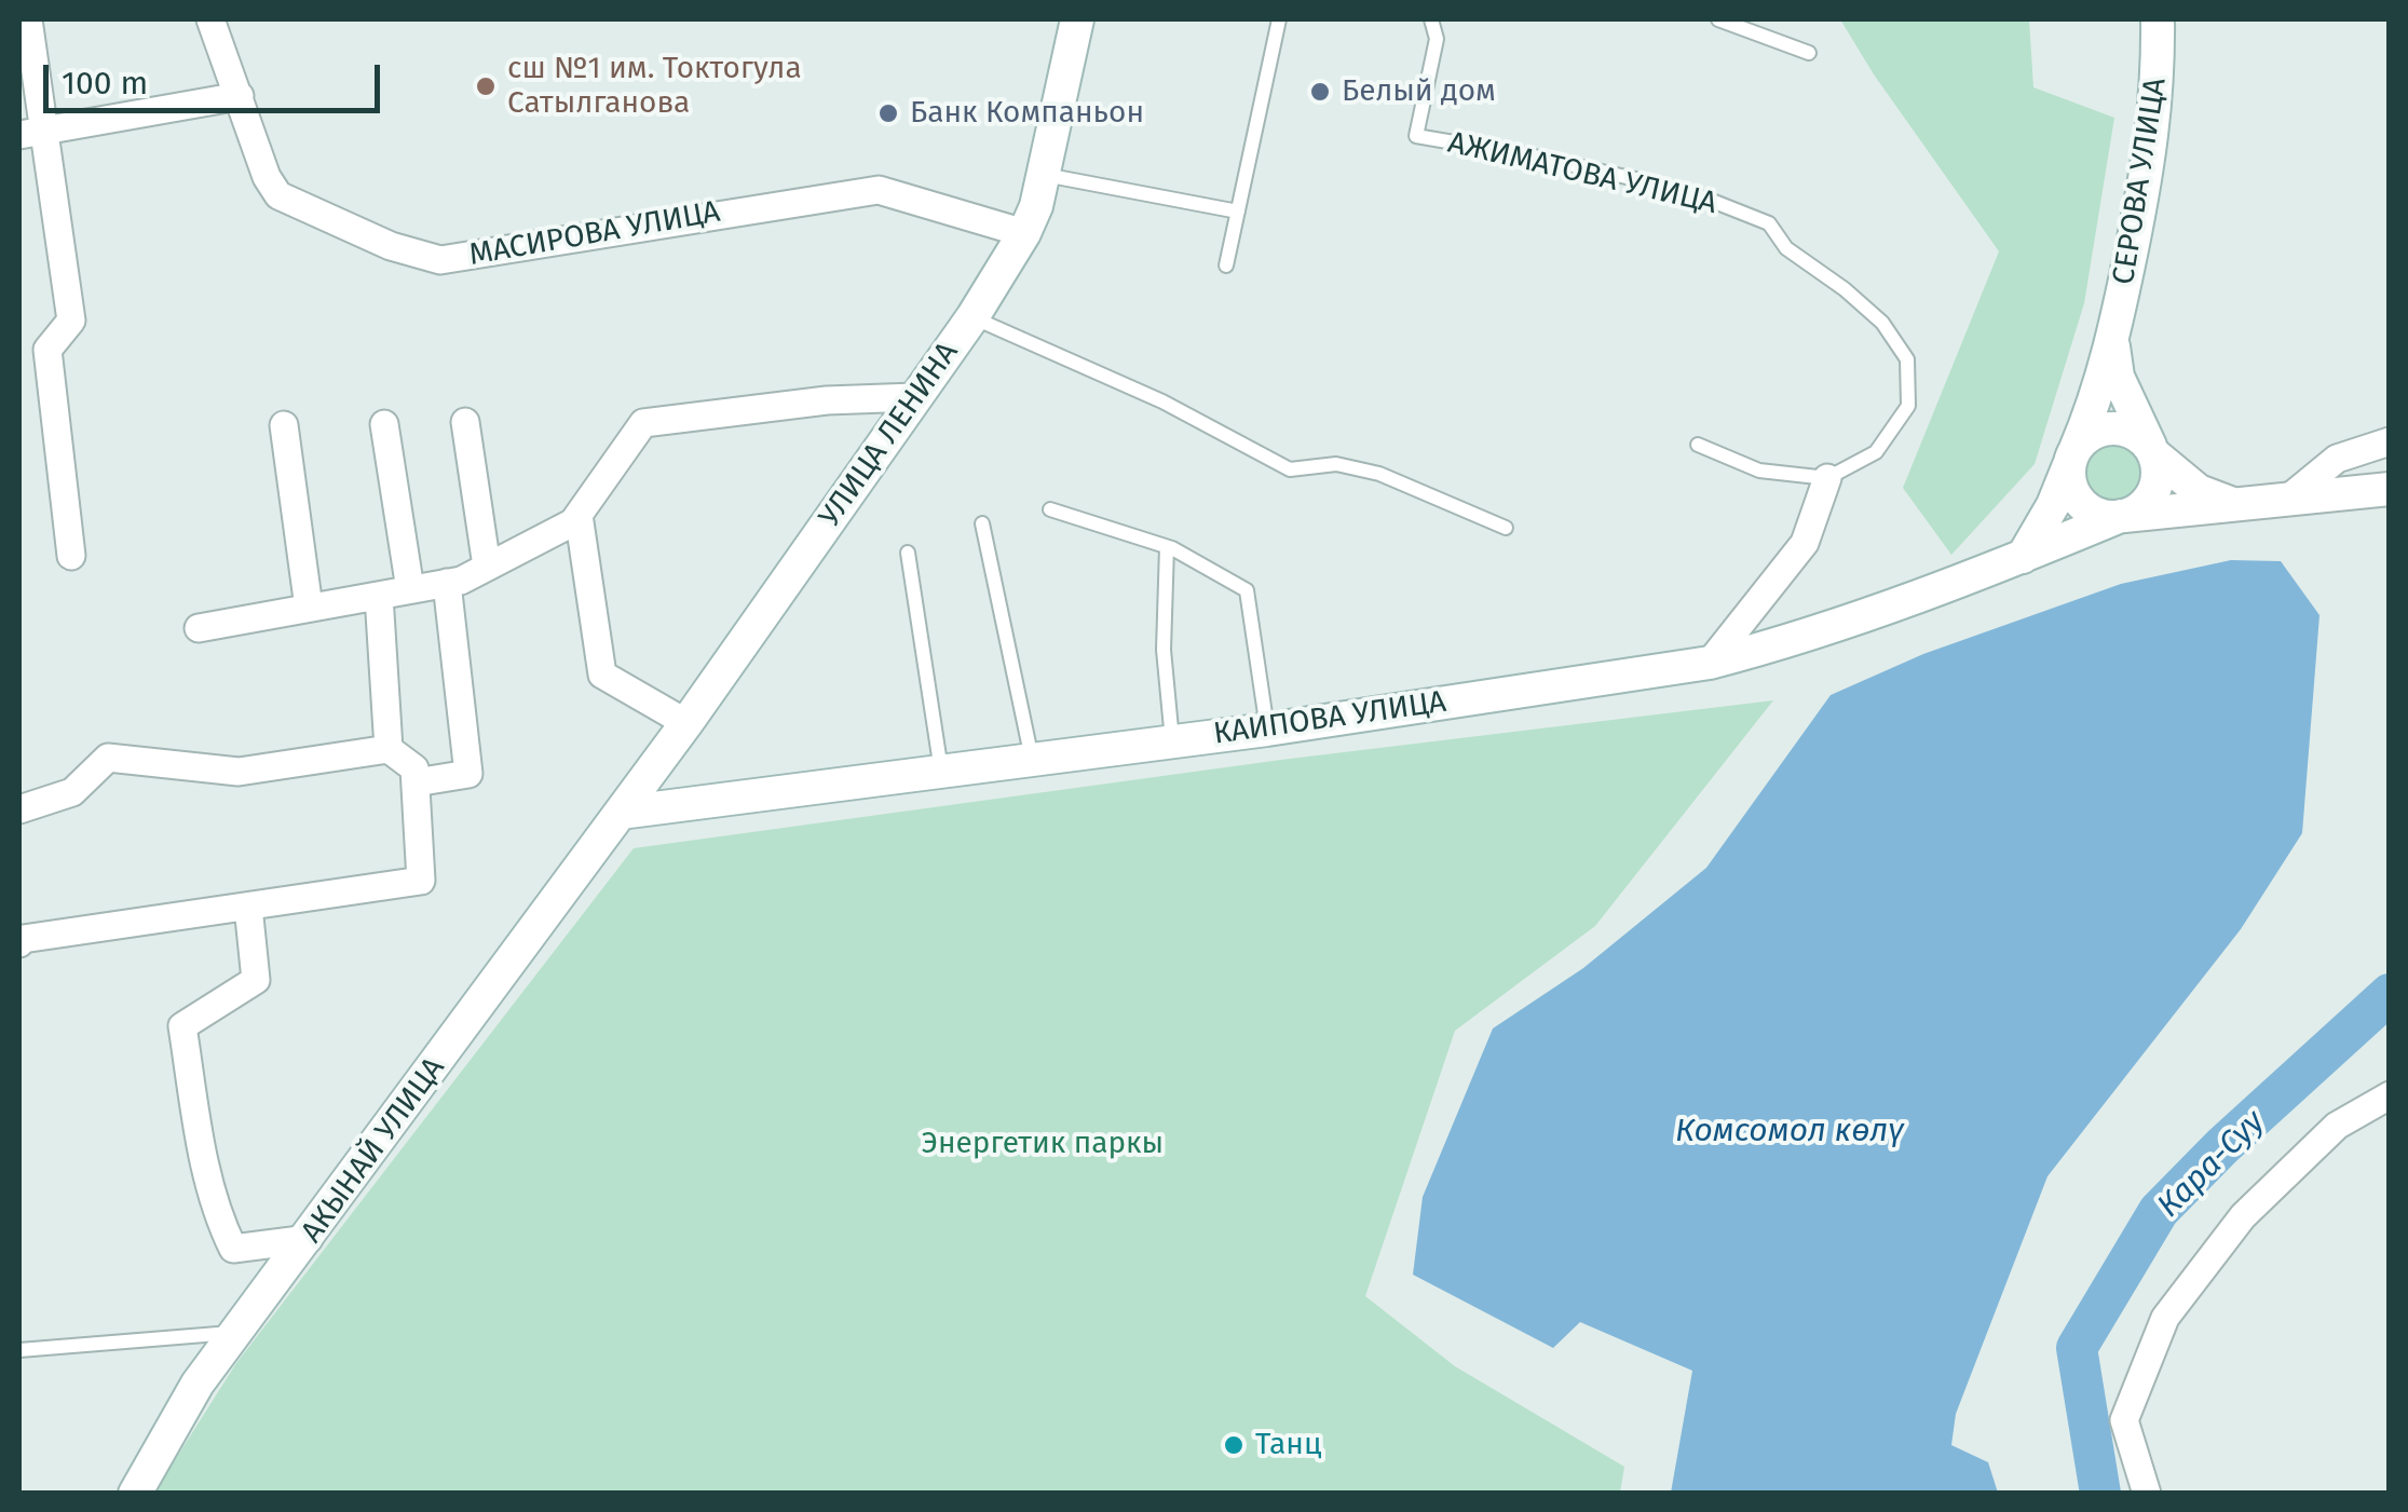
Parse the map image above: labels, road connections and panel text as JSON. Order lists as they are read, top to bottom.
{
  "streets": {
    "main road": [
      "СЕРОВА УЛИЦА",
      "УЛИЦА ЛЕНИНА",
      "КАИПОВА УЛИЦА",
      "АКЫНАЙ УЛИЦА"
    ],
    "street": ["МАСИРОВА УЛИЦА"],
    "lane": ["АЖИМАТОВА УЛИЦА"]
  },
  "crossings": [
    ["СЕРОВА УЛИЦА", "КАИПОВА УЛИЦА"],
    ["МАСИРОВА УЛИЦА", "УЛИЦА ЛЕНИНА"],
    ["УЛИЦА ЛЕНИНА", "КАИПОВА УЛИЦА"],
    ["УЛИЦА ЛЕНИНА", "АКЫНАЙ УЛИЦА"],
    ["КАИПОВА УЛИЦА", "АКЫНАЙ УЛИЦА"]
  ],
  "water": ["Комсомол көлү", "Кара-Суу"],
  "parks": ["Энергетик паркы"],
  "places": [
    "сш №1 им. Токтогула Сатылганова",
    "Белый дом",
    "Банк Компаньон",
    "Танц"
  ],
  "scale_bar": "100 m"
}
